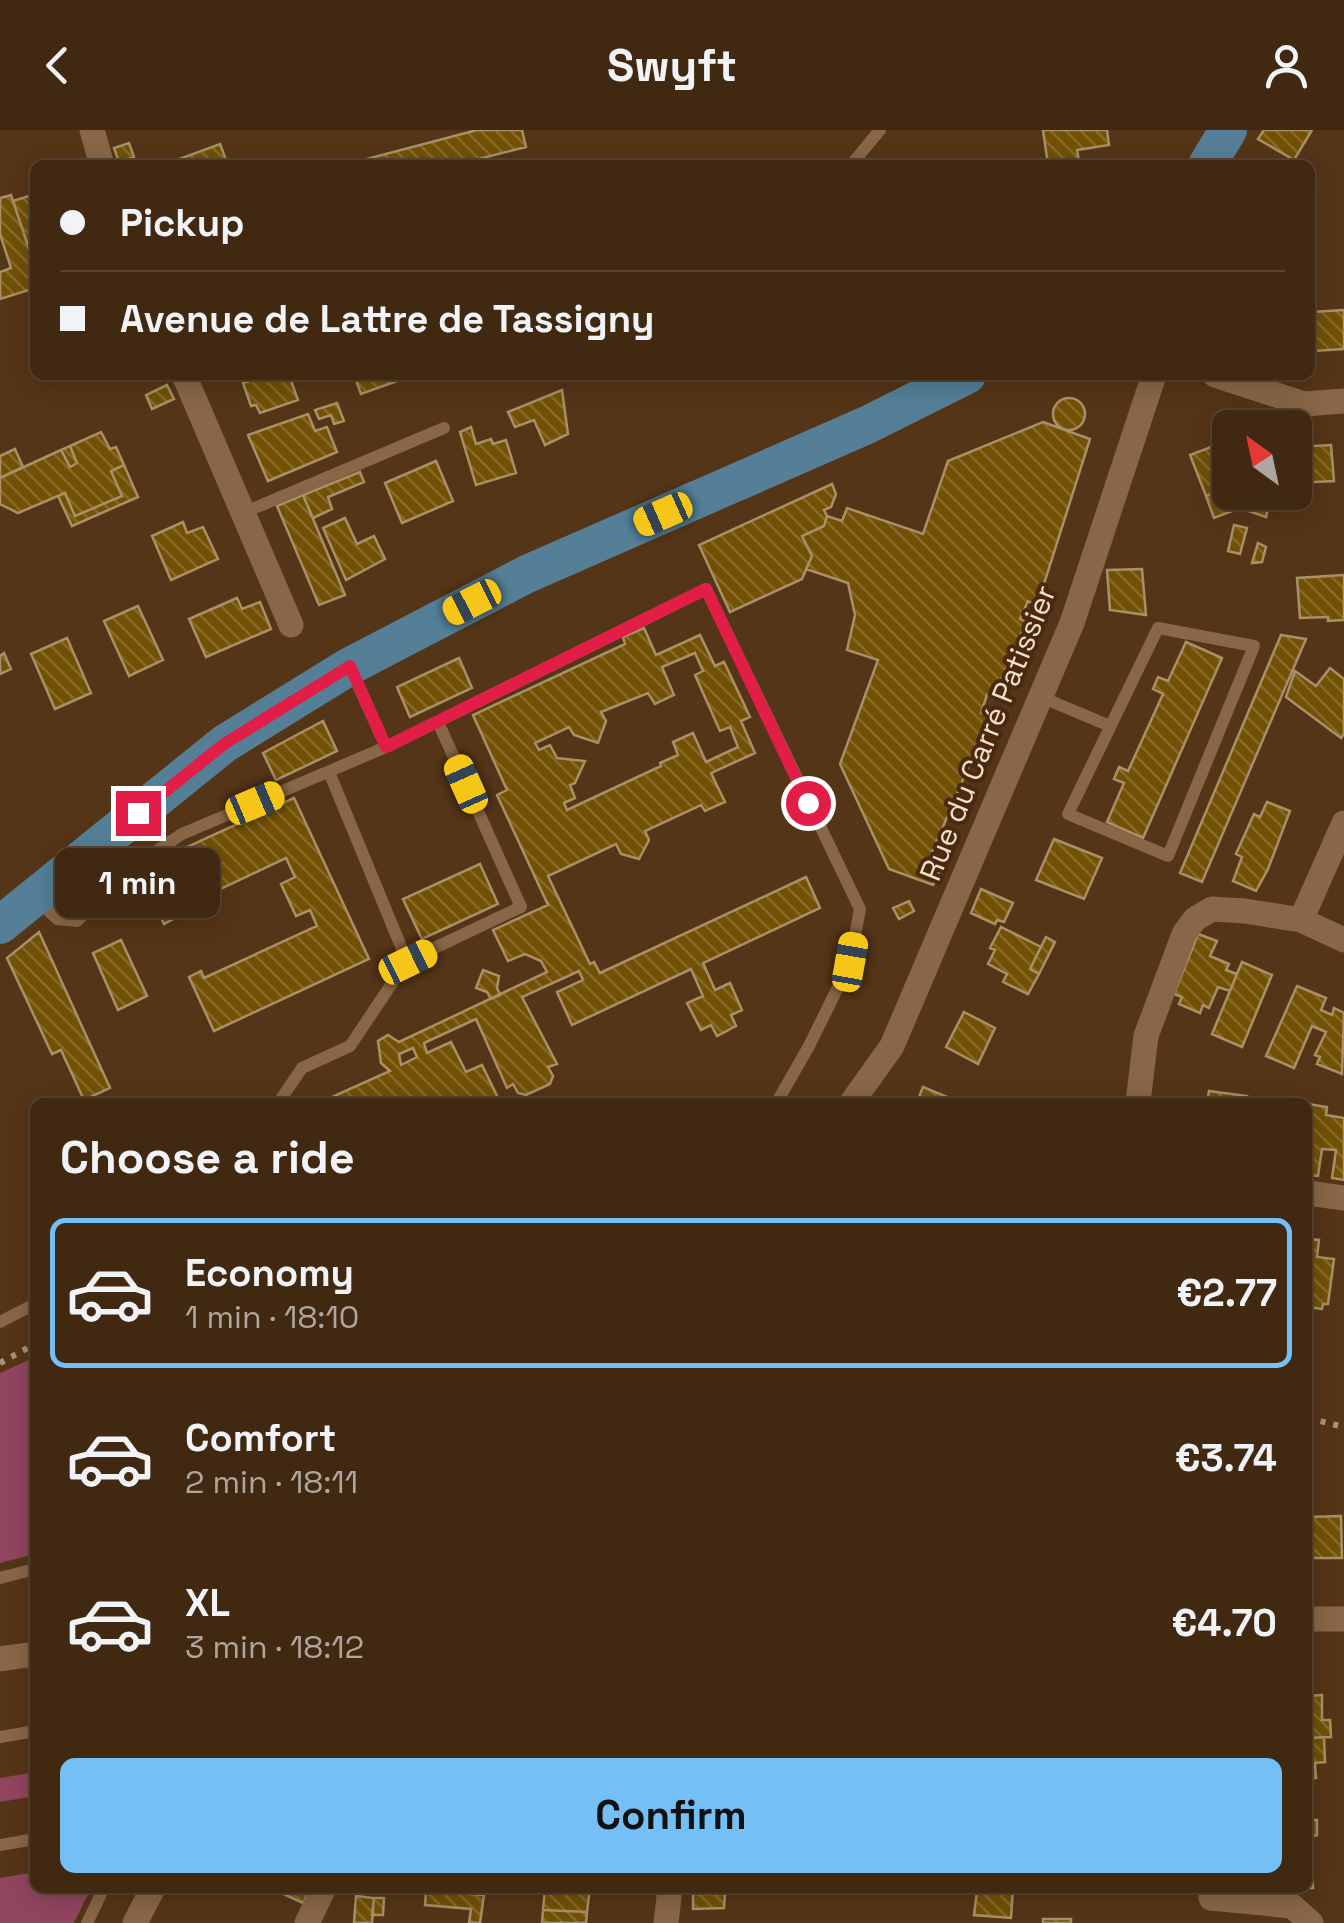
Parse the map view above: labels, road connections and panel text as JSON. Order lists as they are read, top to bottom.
{
  "streets": {
    "street": ["Rue du Carré Patissier"]
  },
  "north": "top left",
  "page": {
    "header": "Swyft",
    "banner": ["Pickup", "Avenue de Lattre de Tassigny"],
    "bubble": "1 min",
    "heading": "Choose a ride",
    "list": [
      {
        "name": "Economy",
        "note": "1 min · 18:10",
        "value": "€2.77"
      },
      {
        "name": "Comfort",
        "note": "2 min · 18:11",
        "value": "€3.74"
      },
      {
        "name": "XL",
        "note": "3 min · 18:12",
        "value": "€4.70"
      }
    ],
    "buttons": "Confirm"
  }
}
